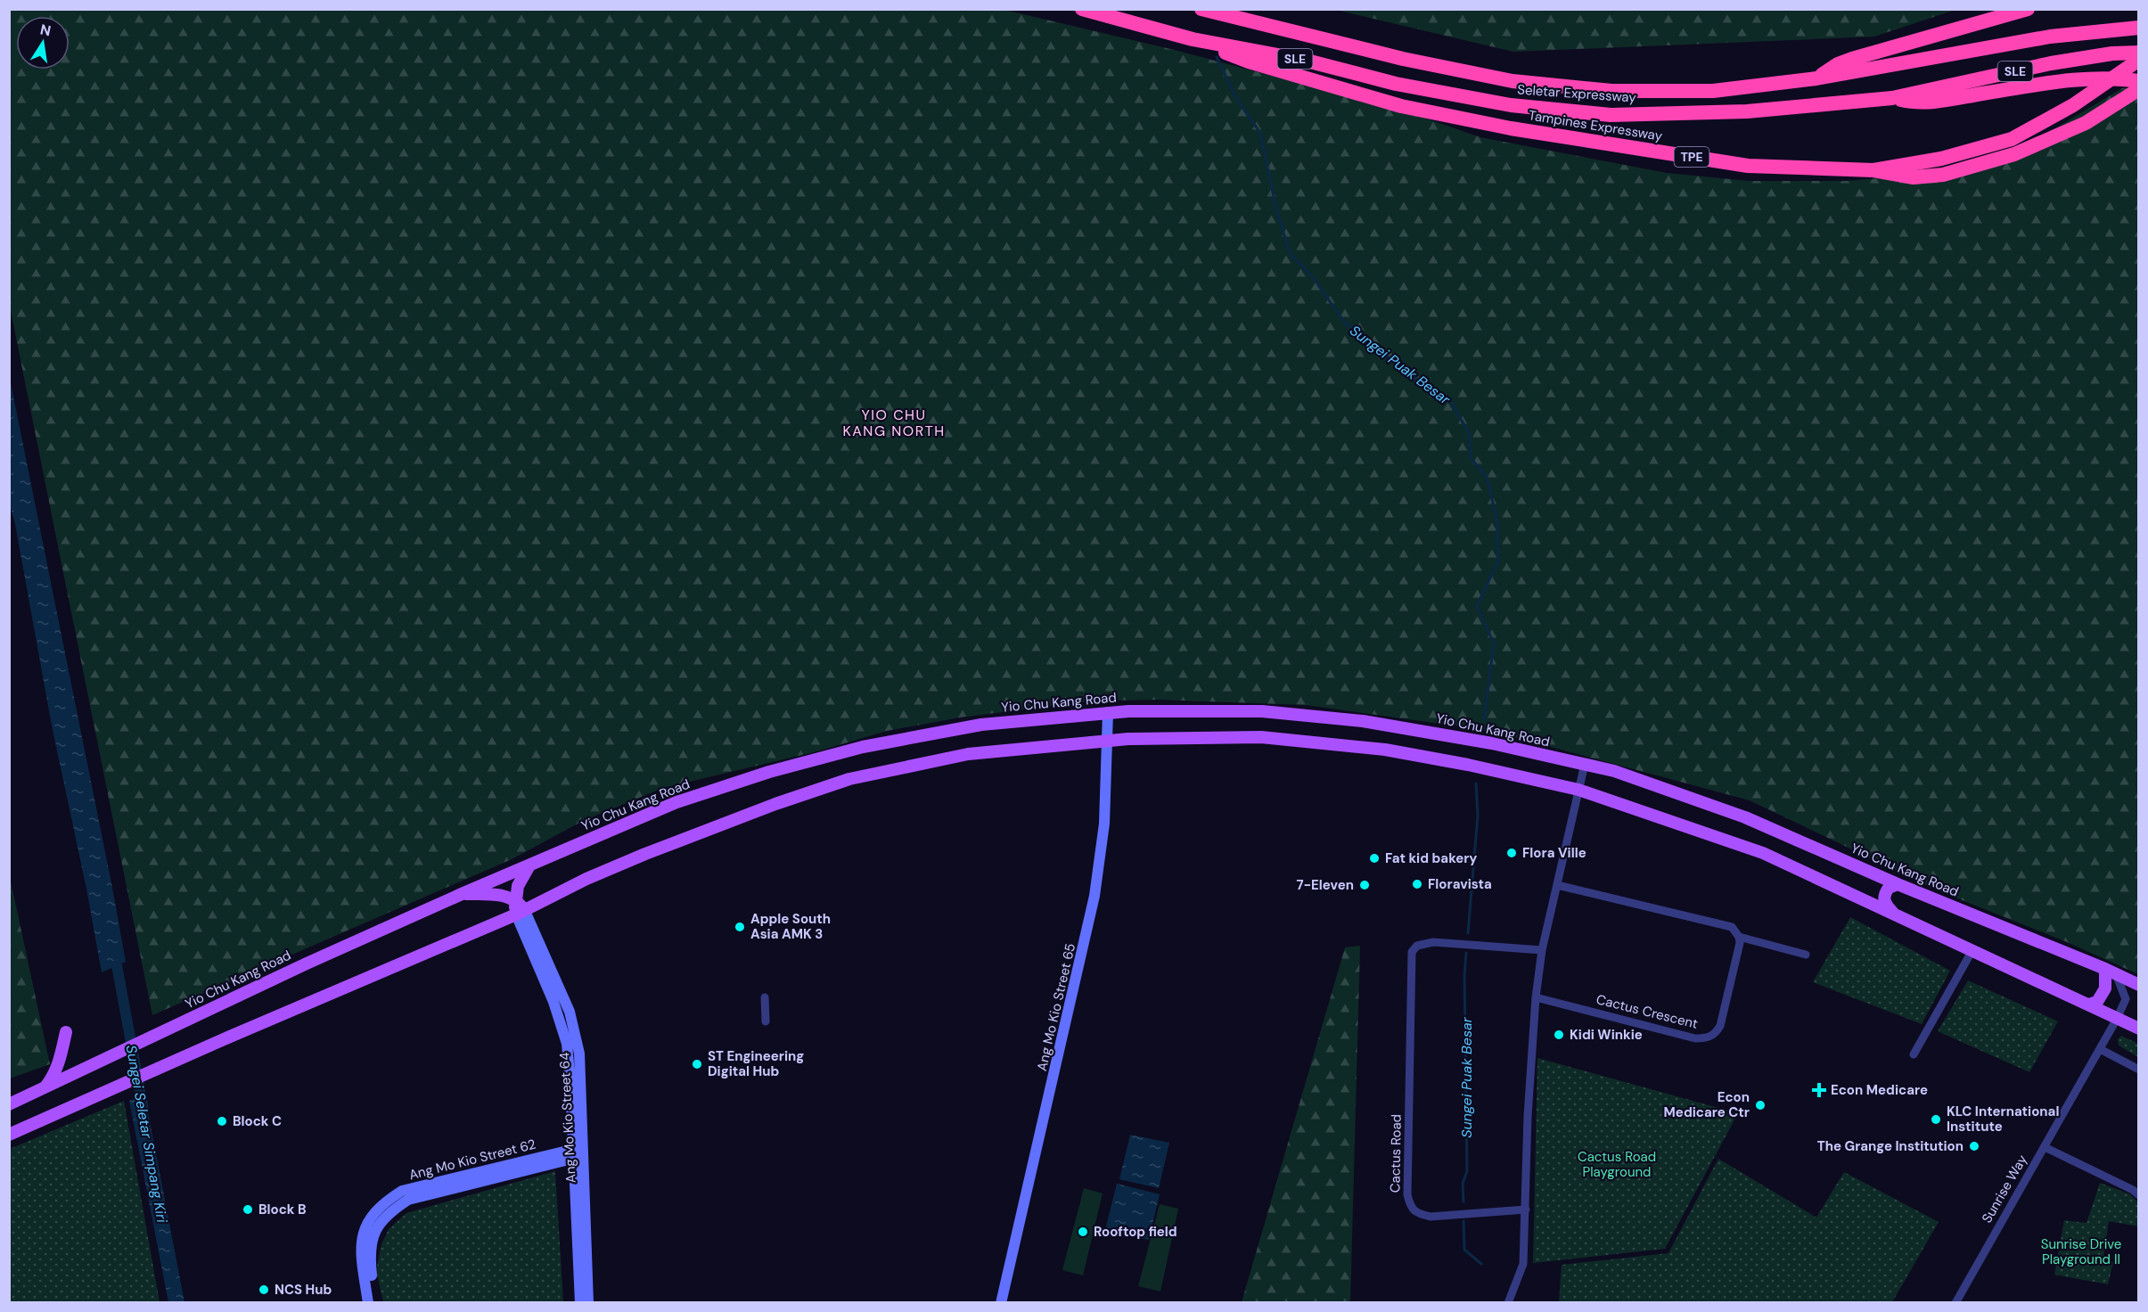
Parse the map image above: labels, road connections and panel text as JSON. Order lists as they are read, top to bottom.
{
  "streets": {
    "highway": [
      "SLE",
      "Seletar Expressway",
      "Tampines Expressway",
      "TPE"
    ],
    "main road": ["Yio Chu Kang Road"],
    "street": [
      "Ang Mo Kio Street 65",
      "Cactus Crescent",
      "Ang Mo Kio Street 64",
      "Cactus Road",
      "Ang Mo Kio Street 62",
      "Sunrise Way"
    ]
  },
  "crossings": [
    ["Seletar Expressway", "Tampines Expressway"],
    ["Yio Chu Kang Road", "Ang Mo Kio Street 65"],
    ["Yio Chu Kang Road", "Sunrise Way"],
    ["Ang Mo Kio Street 64", "Ang Mo Kio Street 62"]
  ],
  "districts": ["YIO CHU KANG NORTH"],
  "water": ["Sungei Puak Besar", "Sungei Seletar Simpang Kiri"],
  "parks": ["Cactus Road Playground", "Sunrise Drive Playground II"],
  "places": {
    "other": [
      "Flora Ville",
      "Fat kid bakery",
      "Floravista",
      "7-Eleven",
      "Apple South Asia AMK 3",
      "Kidi Winkie",
      "ST Engineering Digital Hub",
      "Econ Medicare Ctr",
      "KLC International Institute",
      "Block C",
      "The Grange Institution",
      "Block B",
      "Rooftop field",
      "NCS Hub"
    ],
    "health": ["Econ Medicare"]
  },
  "north": "top"
}
